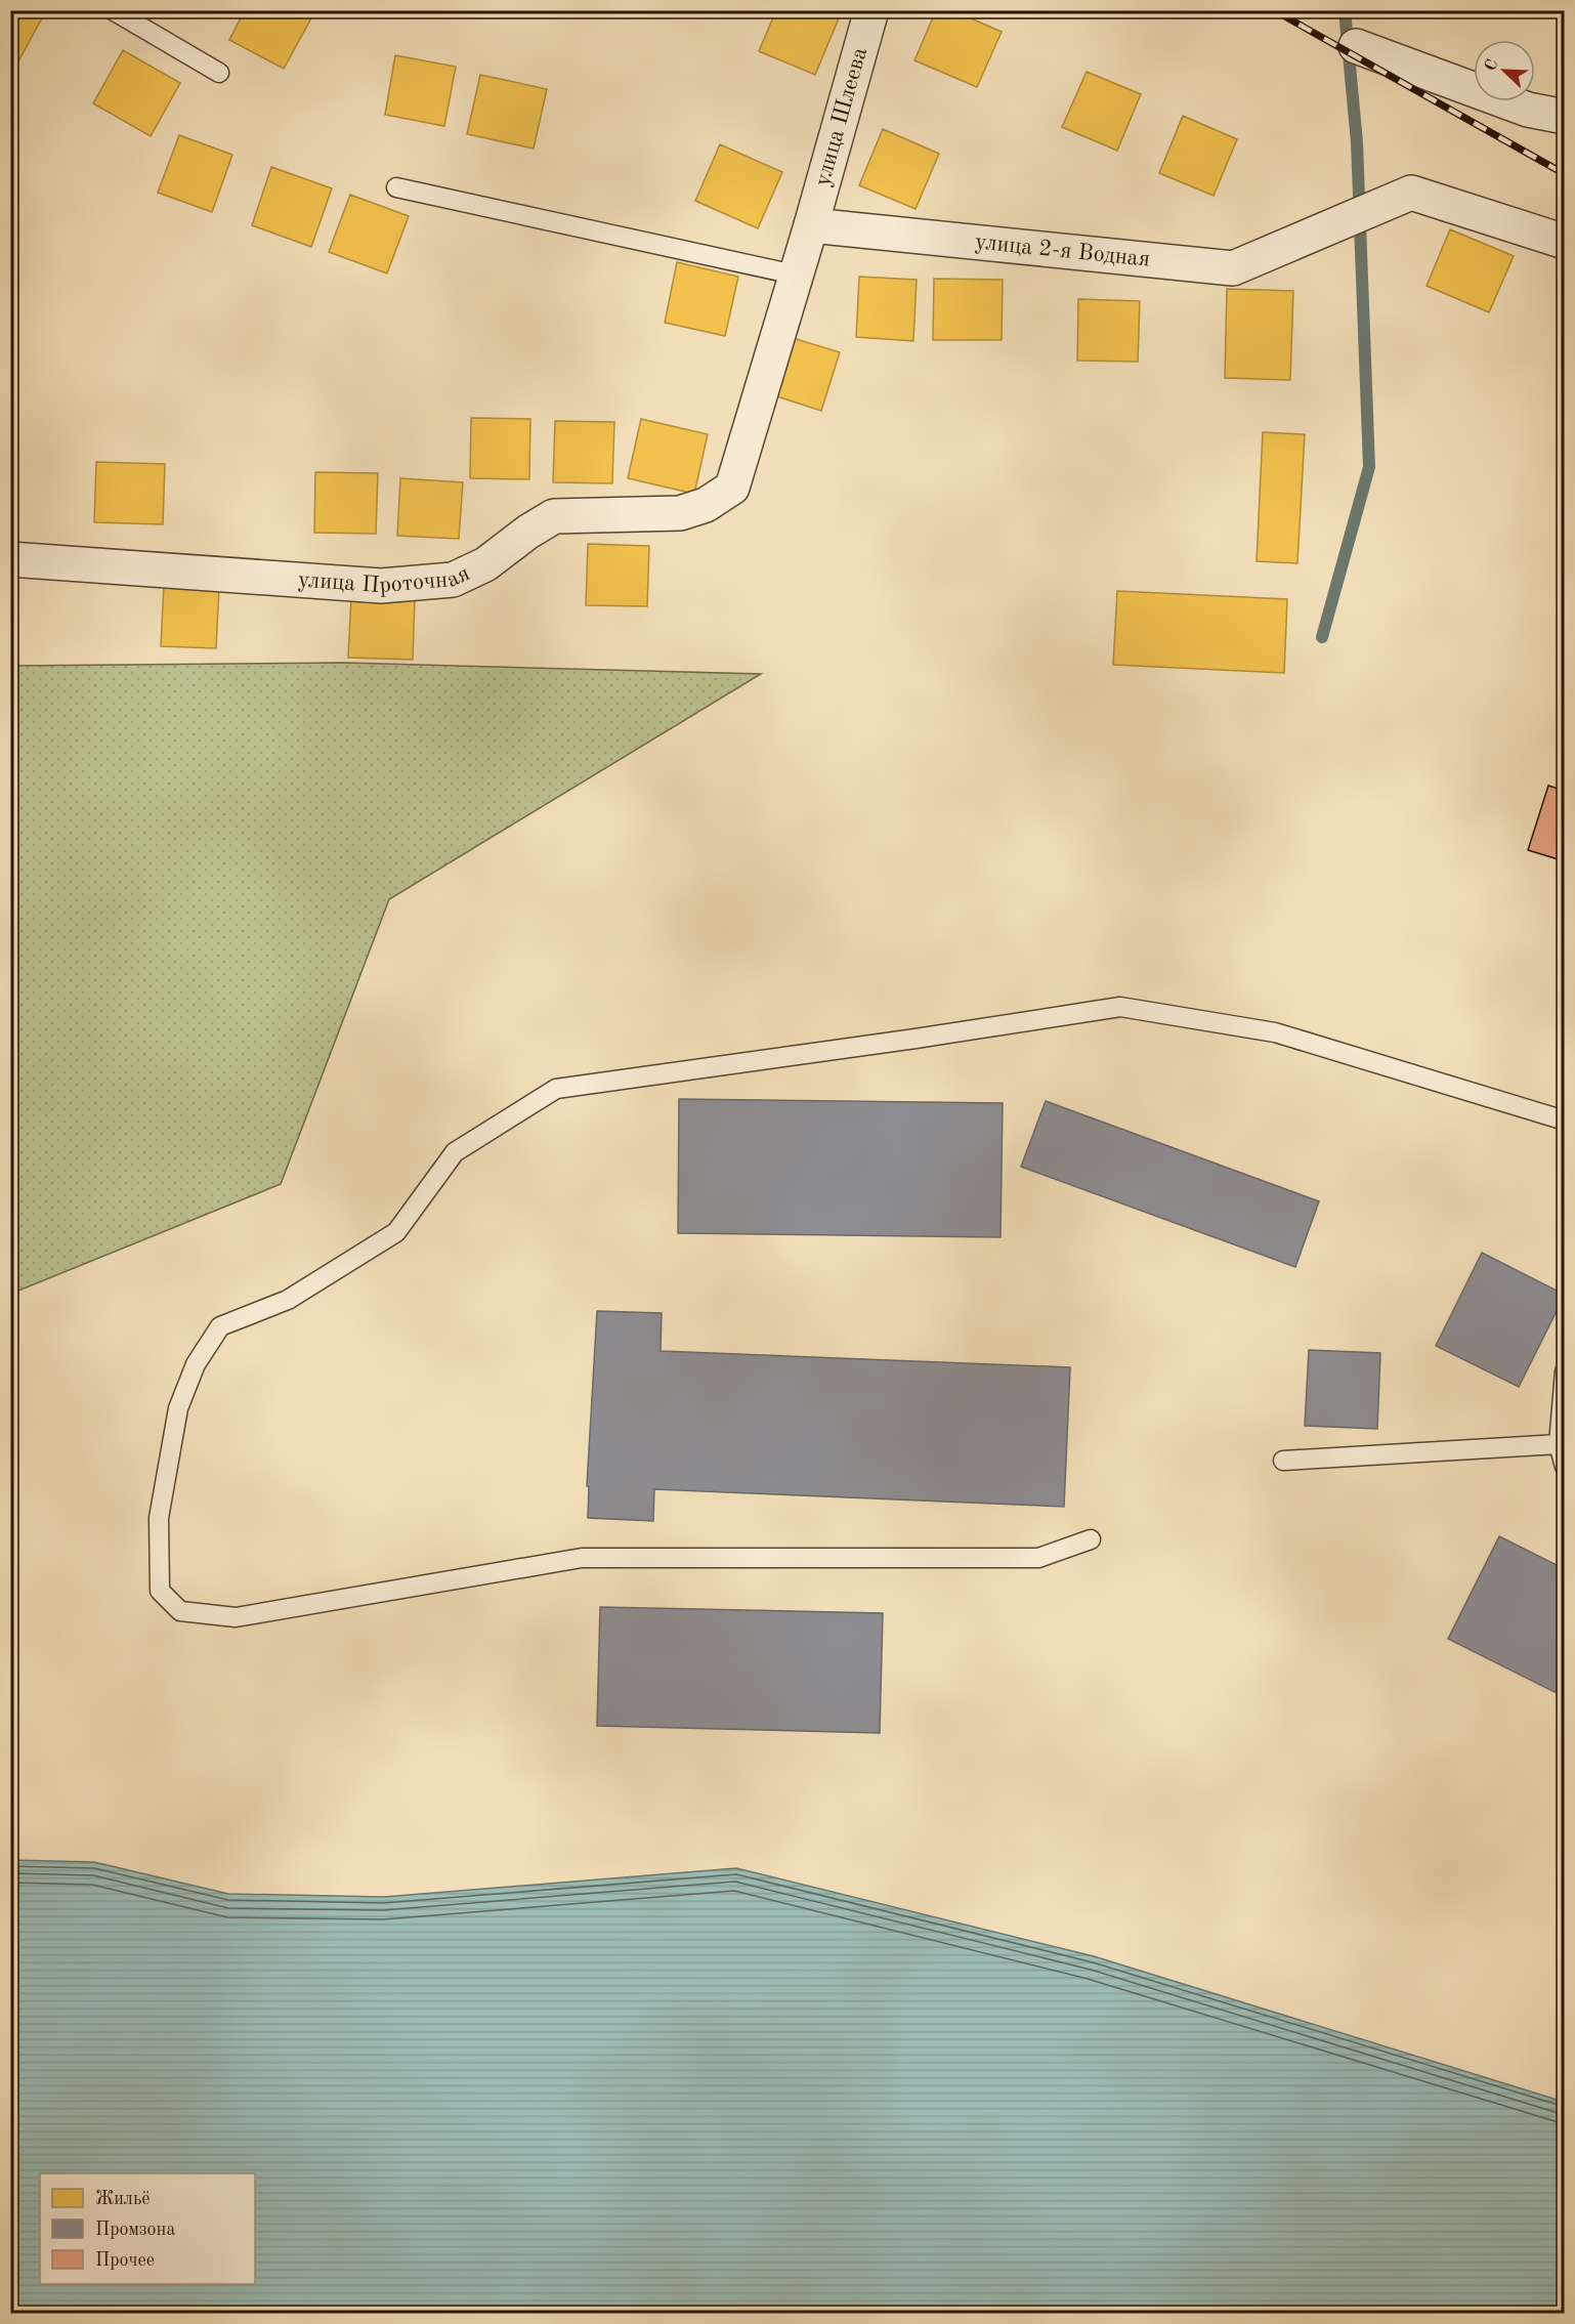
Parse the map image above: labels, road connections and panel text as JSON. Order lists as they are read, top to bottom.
{
  "streets": {
    "street": ["улица Шлеева", "улица 2-я Водная", "улица Проточная"]
  },
  "crossings": [
    ["улица Шлеева", "улица 2-я Водная"]
  ],
  "legend": ["Жильё", "Промзона", "Прочее"],
  "north": "top left"
}
